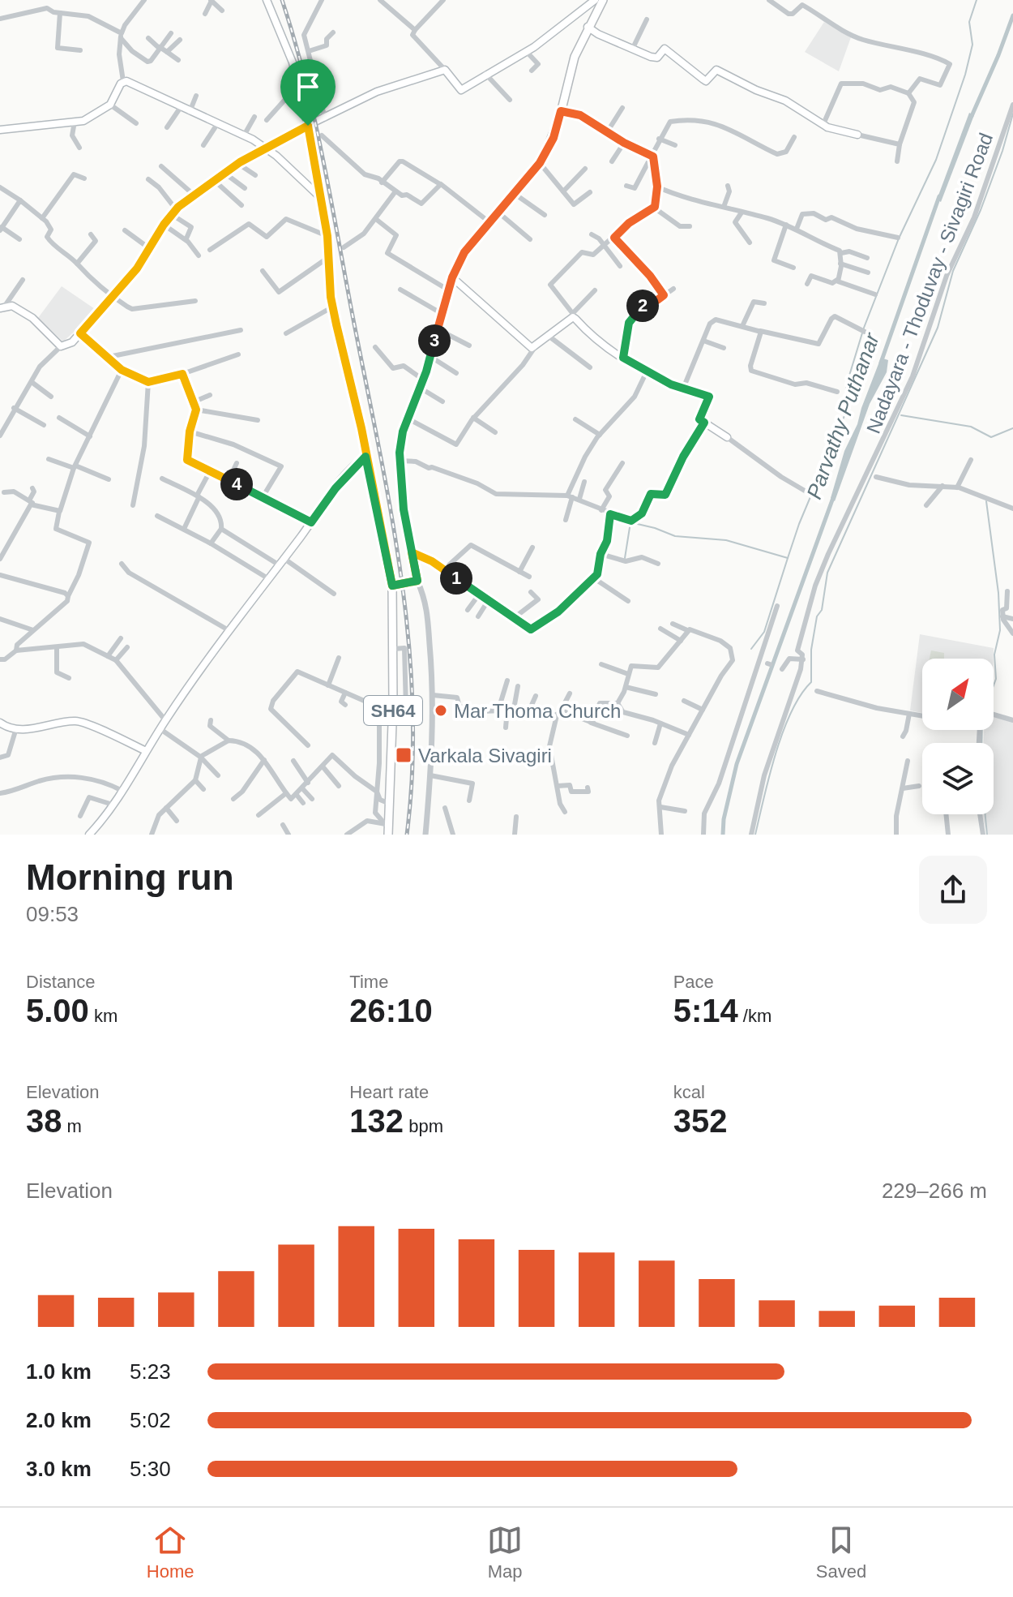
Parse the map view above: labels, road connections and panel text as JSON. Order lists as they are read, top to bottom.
{
  "streets": {
    "main road": ["SH64"],
    "street": ["Nadayara - Thoduvay - Sivagiri Road"]
  },
  "water": ["Parvathy Puthanar"],
  "places": {
    "other": ["Mar Thoma Church"],
    "transit": ["Varkala Sivagiri"]
  },
  "north": "top right",
  "page": {
    "pins": [
      "2",
      "3",
      "4",
      "1"
    ],
    "heading": ["Morning run", "09:53"],
    "stats": [
      ["Distance", "5.00 km"],
      ["Time", "26:10"],
      ["Pace", "5:14 /km"],
      ["Elevation", "38 m"],
      ["Heart rate", "132 bpm"],
      ["kcal", "352"]
    ],
    "chart": ["Elevation", "229–266 m"],
    "list": [
      {
        "name": "1.0 km",
        "note": "5:23"
      },
      {
        "name": "2.0 km",
        "note": "5:02"
      },
      {
        "name": "3.0 km",
        "note": "5:30"
      }
    ],
    "tabs": ["Home", "Map", "Saved"]
  }
}
